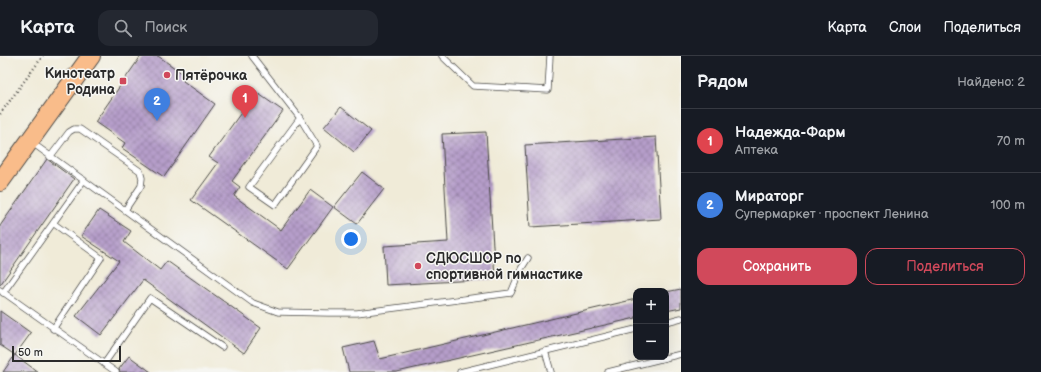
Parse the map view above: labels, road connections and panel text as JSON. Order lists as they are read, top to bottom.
{
  "places": {
    "other": ["Пятёрочка", "СДЮСШОР по спортивной гимнастике"],
    "transit": ["Кинотеатр Родина"]
  },
  "scale_bar": "50 m",
  "page": {
    "header": "Карта",
    "search": "Поиск",
    "nav": ["Карта", "Слои", "Поделиться"],
    "heading": ["Рядом", "Найдено: 2"],
    "pins": ["1", "2"],
    "list": [
      {
        "mark": "1",
        "name": "Надежда-Фарм",
        "note": "Аптека",
        "value": "70 m"
      },
      {
        "mark": "2",
        "name": "Мираторг",
        "note": "Супермаркет · проспект Ленина",
        "value": "100 m"
      }
    ],
    "buttons": ["Сохранить", "Поделиться"],
    "map_buttons": ["+", "−"],
    "scale": "50 m"
  }
}
